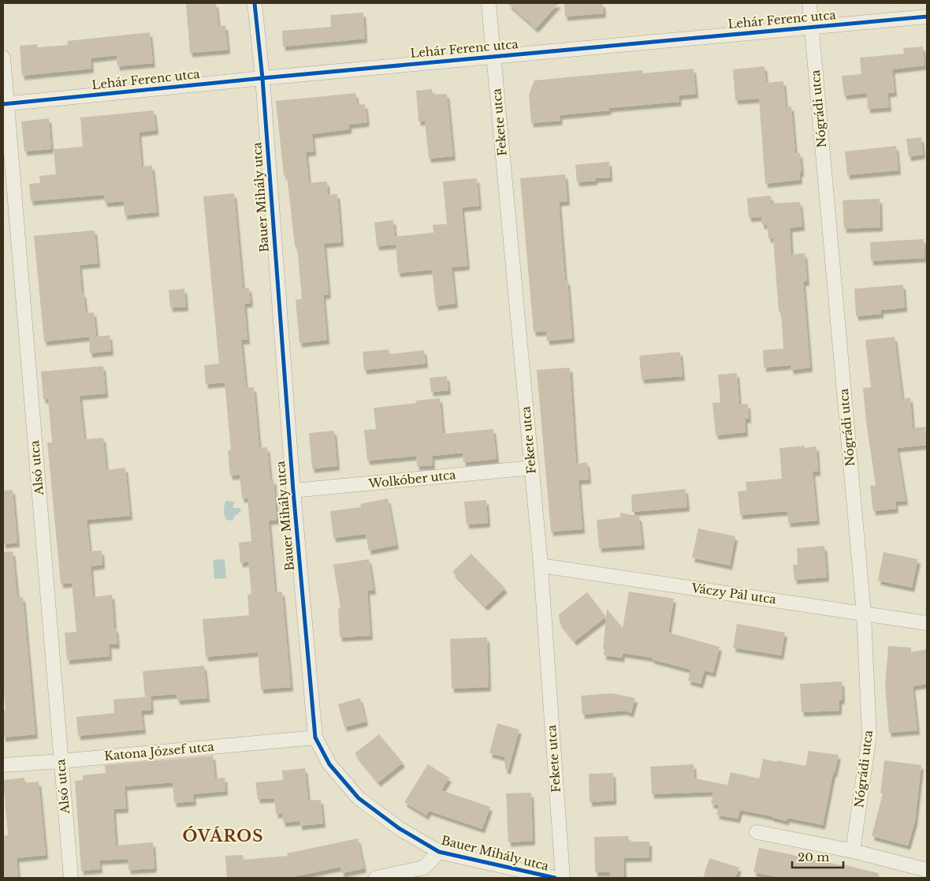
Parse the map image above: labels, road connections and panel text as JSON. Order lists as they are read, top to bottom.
{
  "streets": {
    "street": [
      "Lehár Ferenc utca",
      "Nógrádi utca",
      "Fekete utca",
      "Bauer Mihály utca",
      "Alsó utca",
      "Wolkóber utca",
      "Váczy Pál utca",
      "Katona József utca"
    ]
  },
  "crossings": [
    ["Lehár Ferenc utca", "Nógrádi utca"],
    ["Lehár Ferenc utca", "Fekete utca"],
    ["Lehár Ferenc utca", "Bauer Mihály utca"],
    ["Lehár Ferenc utca", "Alsó utca"],
    ["Nógrádi utca", "Váczy Pál utca"],
    ["Fekete utca", "Wolkóber utca"],
    ["Fekete utca", "Váczy Pál utca"],
    ["Bauer Mihály utca", "Wolkóber utca"],
    ["Bauer Mihály utca", "Katona József utca"],
    ["Alsó utca", "Katona József utca"]
  ],
  "districts": ["ÓVÁROS"],
  "scale_bar": "20 m"
}
